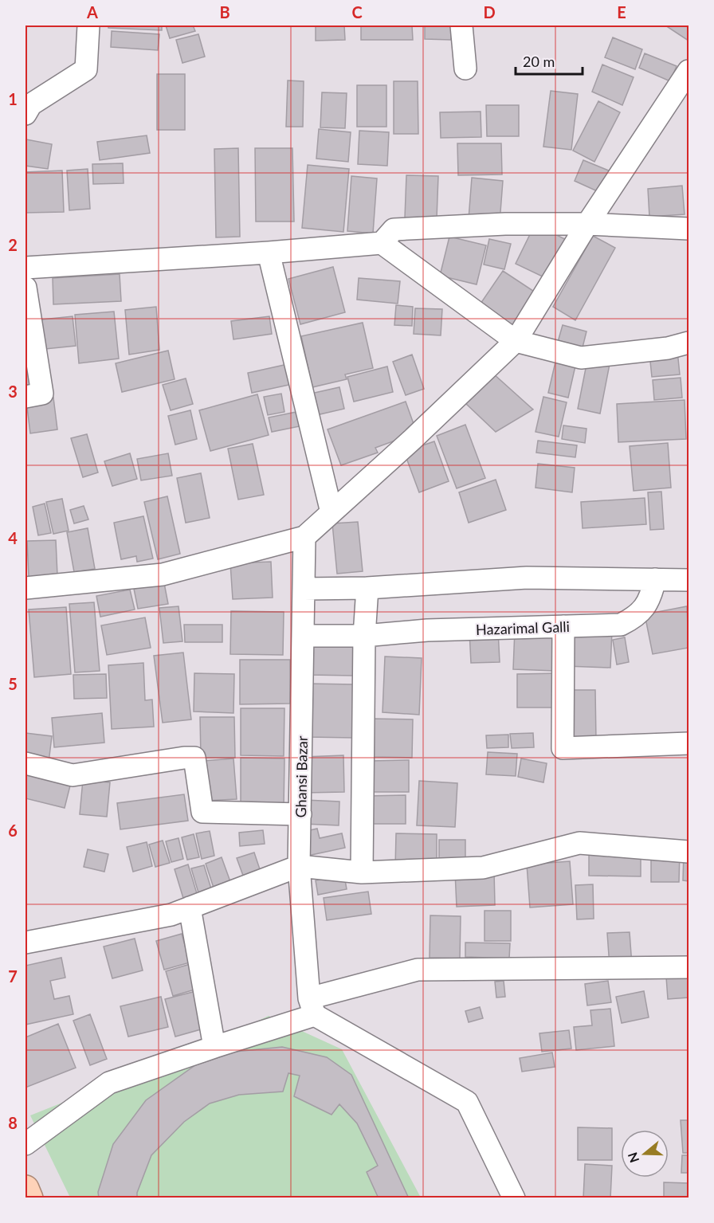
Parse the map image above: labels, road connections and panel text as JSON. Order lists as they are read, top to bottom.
{
  "streets": {
    "street": ["Hazarimal Galli", "Ghansi Bazar"]
  },
  "crossings": [
    ["Hazarimal Galli", "Ghansi Bazar"]
  ],
  "scale_bar": "20 m",
  "north": "left",
  "grid": {
    "columns": [
      "A",
      "B",
      "C",
      "D",
      "E"
    ],
    "rows": [
      "1",
      "2",
      "3",
      "4",
      "5",
      "6",
      "7",
      "8"
    ]
  }
}
